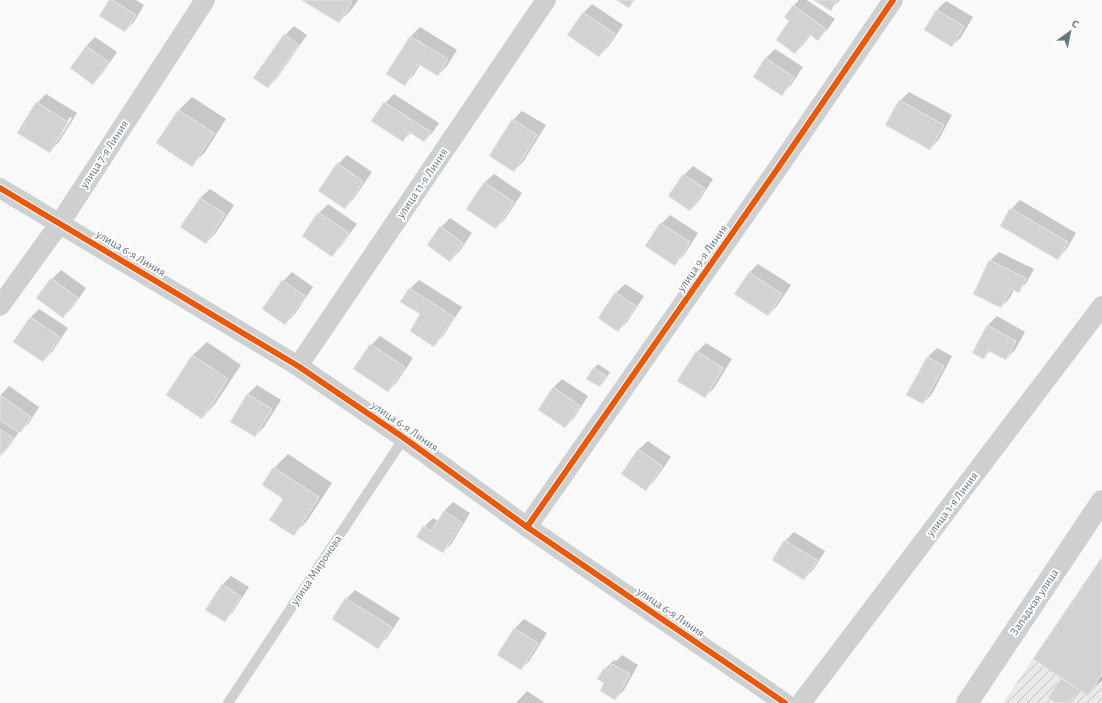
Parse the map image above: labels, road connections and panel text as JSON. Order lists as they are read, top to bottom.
{
  "streets": {
    "street": [
      "улица 7-я Линия",
      "улица 11-я Линия",
      "улица 6-я Линия",
      "улица 9-я Линия",
      "улица 1-я Линия",
      "Западная улица"
    ],
    "lane": ["улица Миронова"]
  },
  "crossings": [
    ["улица 7-я Линия", "улица 6-я Линия"],
    ["улица 11-я Линия", "улица 6-я Линия"],
    ["улица 6-я Линия", "улица 9-я Линия"],
    ["улица 6-я Линия", "улица Миронова"]
  ],
  "north": "top right"
}
